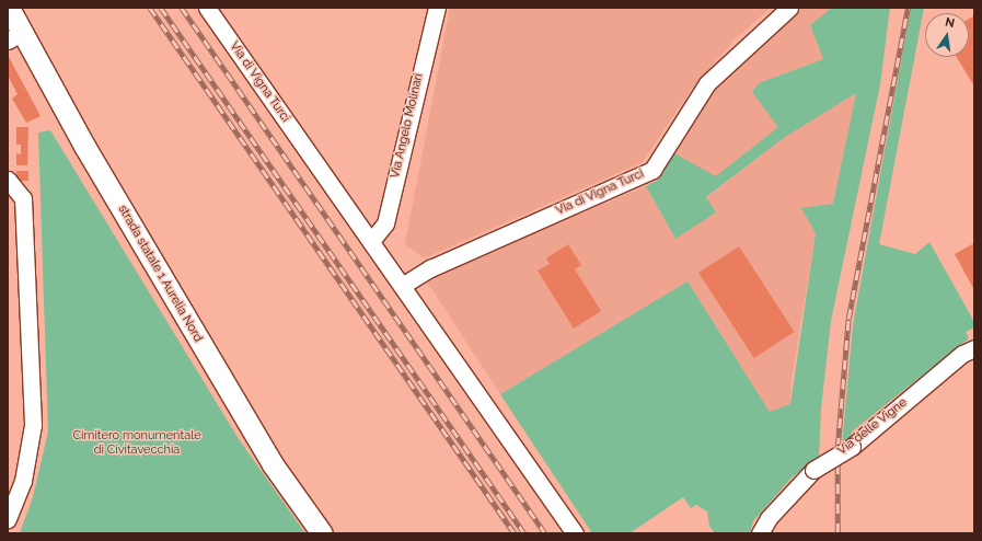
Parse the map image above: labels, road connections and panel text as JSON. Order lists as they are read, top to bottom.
{
  "streets": {
    "main road": ["strada statale 1 Aurelia Nord"],
    "street": ["Via di Vigna Turci", "Via Angelo Molinari", "Via delle Vigne"]
  },
  "crossings": [
    ["Via di Vigna Turci", "Via Angelo Molinari"]
  ],
  "parks": ["Cimitero monumentale di Civitavecchia"],
  "north": "top"
}
